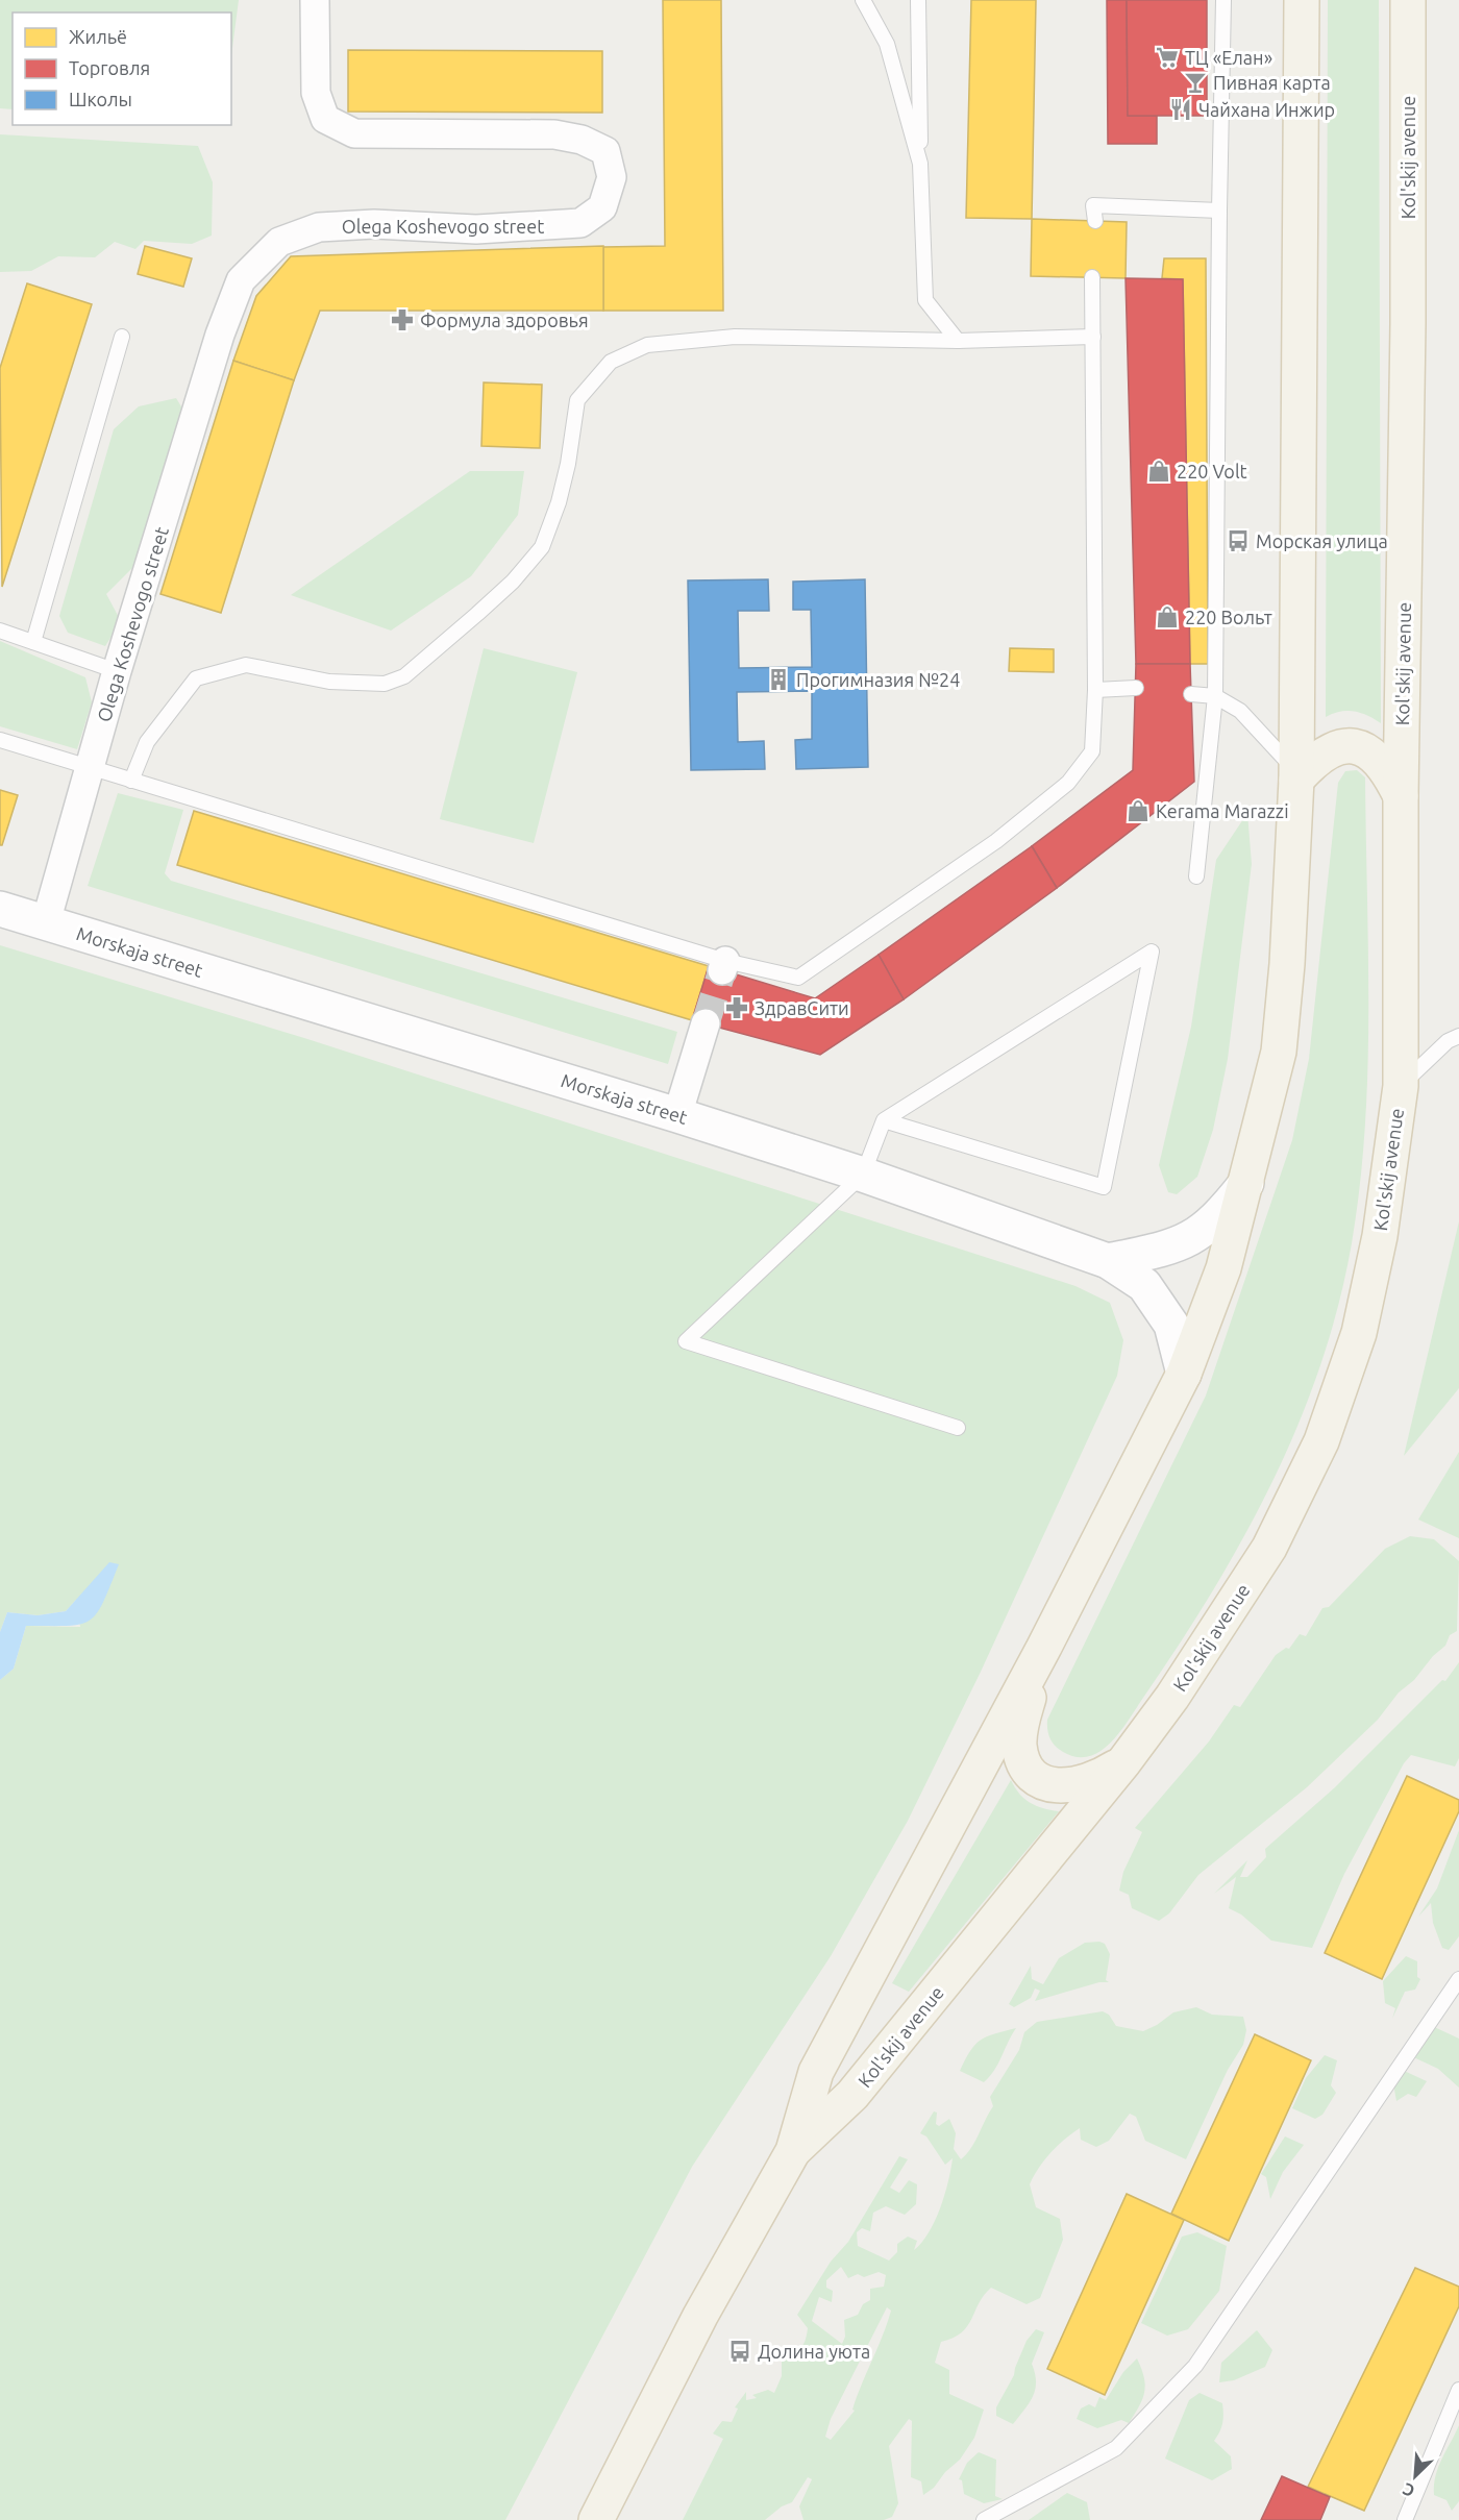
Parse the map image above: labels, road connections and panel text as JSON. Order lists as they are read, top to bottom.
{
  "streets": {
    "main road": ["Kol'skij avenue"],
    "street": ["Olega Koshevogo street", "Morskaja street"]
  },
  "crossings": [
    ["Kol'skij avenue", "Morskaja street"],
    ["Olega Koshevogo street", "Morskaja street"]
  ],
  "places": {
    "supermarket": ["ТЦ «Елан»"],
    "bar": ["Пивная карта"],
    "restaurant": ["Чайхана Инжир"],
    "pharmacy": ["Формула здоровья", "ЗдравСити"],
    "shop": ["220 Volt", "220 Вольт", "Kerama Marazzi"],
    "bus stop": ["Морская улица", "Долина уюта"],
    "building": ["Прогимназия №24"]
  },
  "legend": ["Жильё", "Торговля", "Школы"],
  "north": "bottom left"
}
